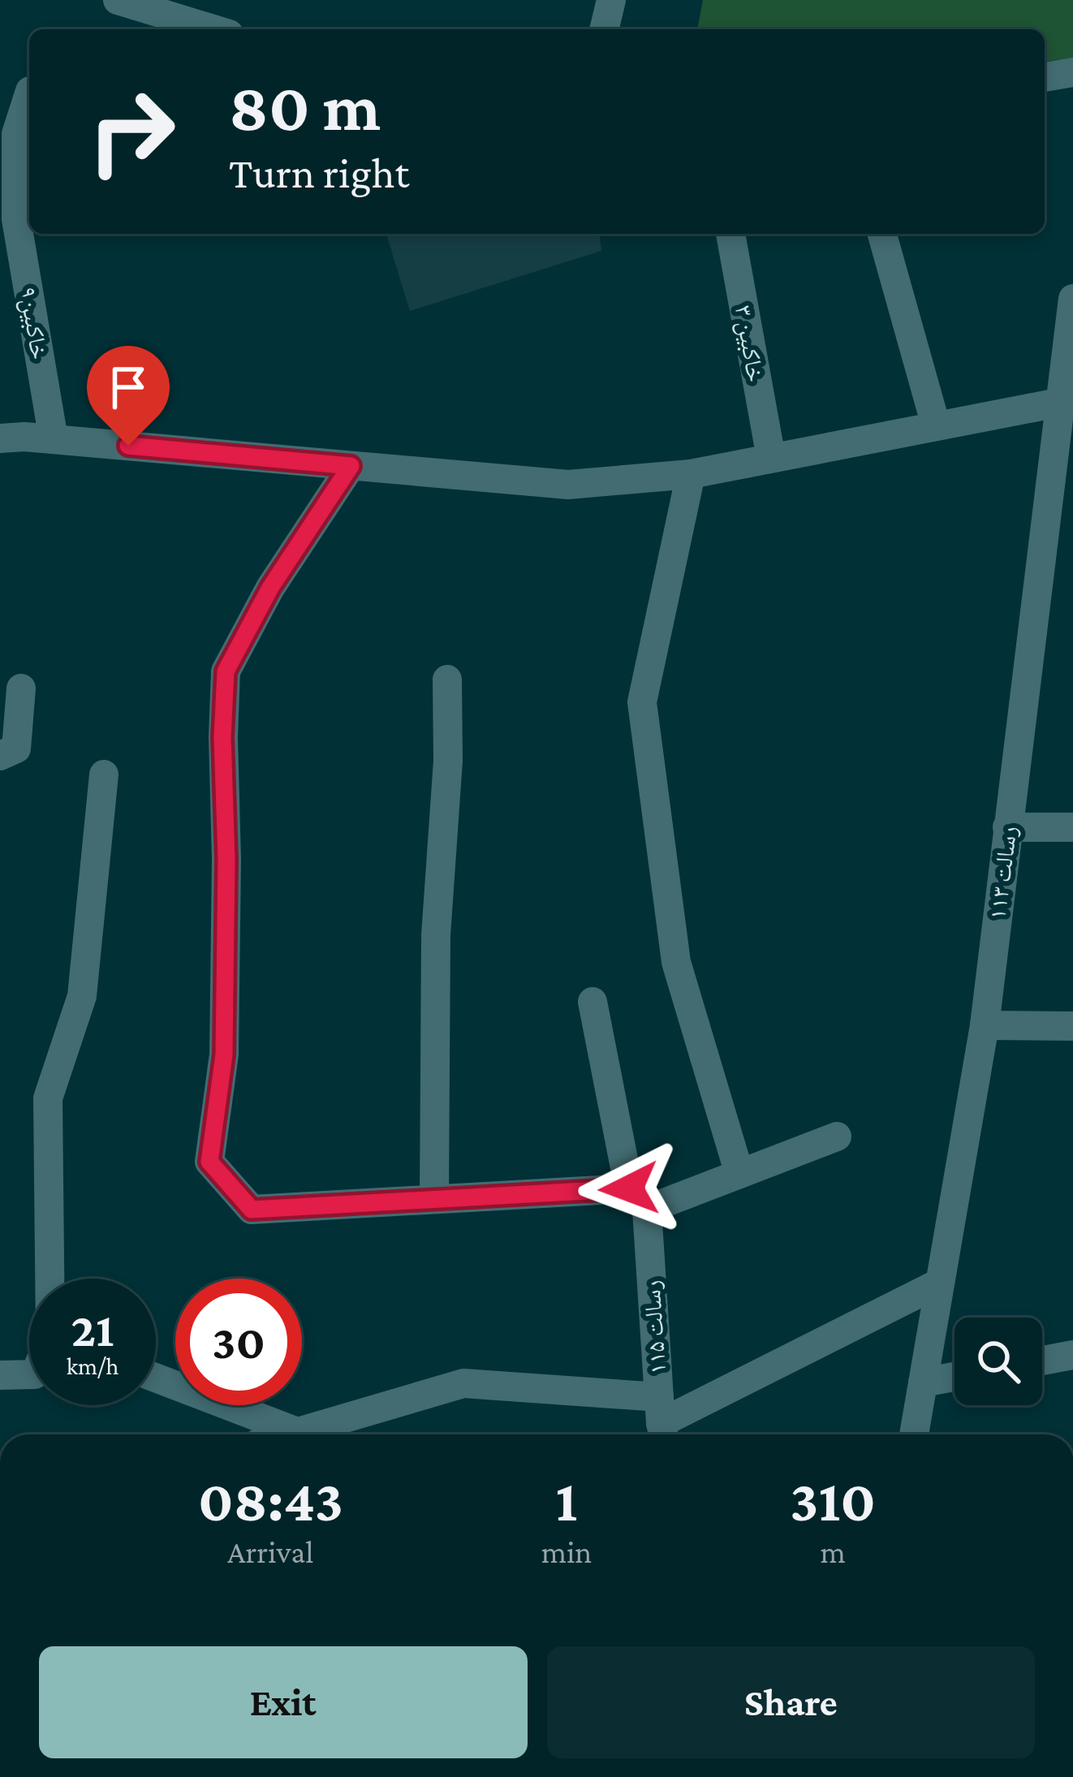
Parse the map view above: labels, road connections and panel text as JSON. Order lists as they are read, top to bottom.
{
  "streets": {
    "street": [
      "خاکبین۹",
      "خاکبین ۳",
      "رسالت ۱۱۳",
      "رسالت ۱۱۵"
    ]
  },
  "page": {
    "turn": ["80 m", "Turn right"],
    "speed": "21 km/h",
    "limit": "30",
    "eta": [
      "08:43",
      "Arrival",
      "1",
      "min",
      "310",
      "m"
    ],
    "buttons": ["Exit", "Share"]
  }
}
